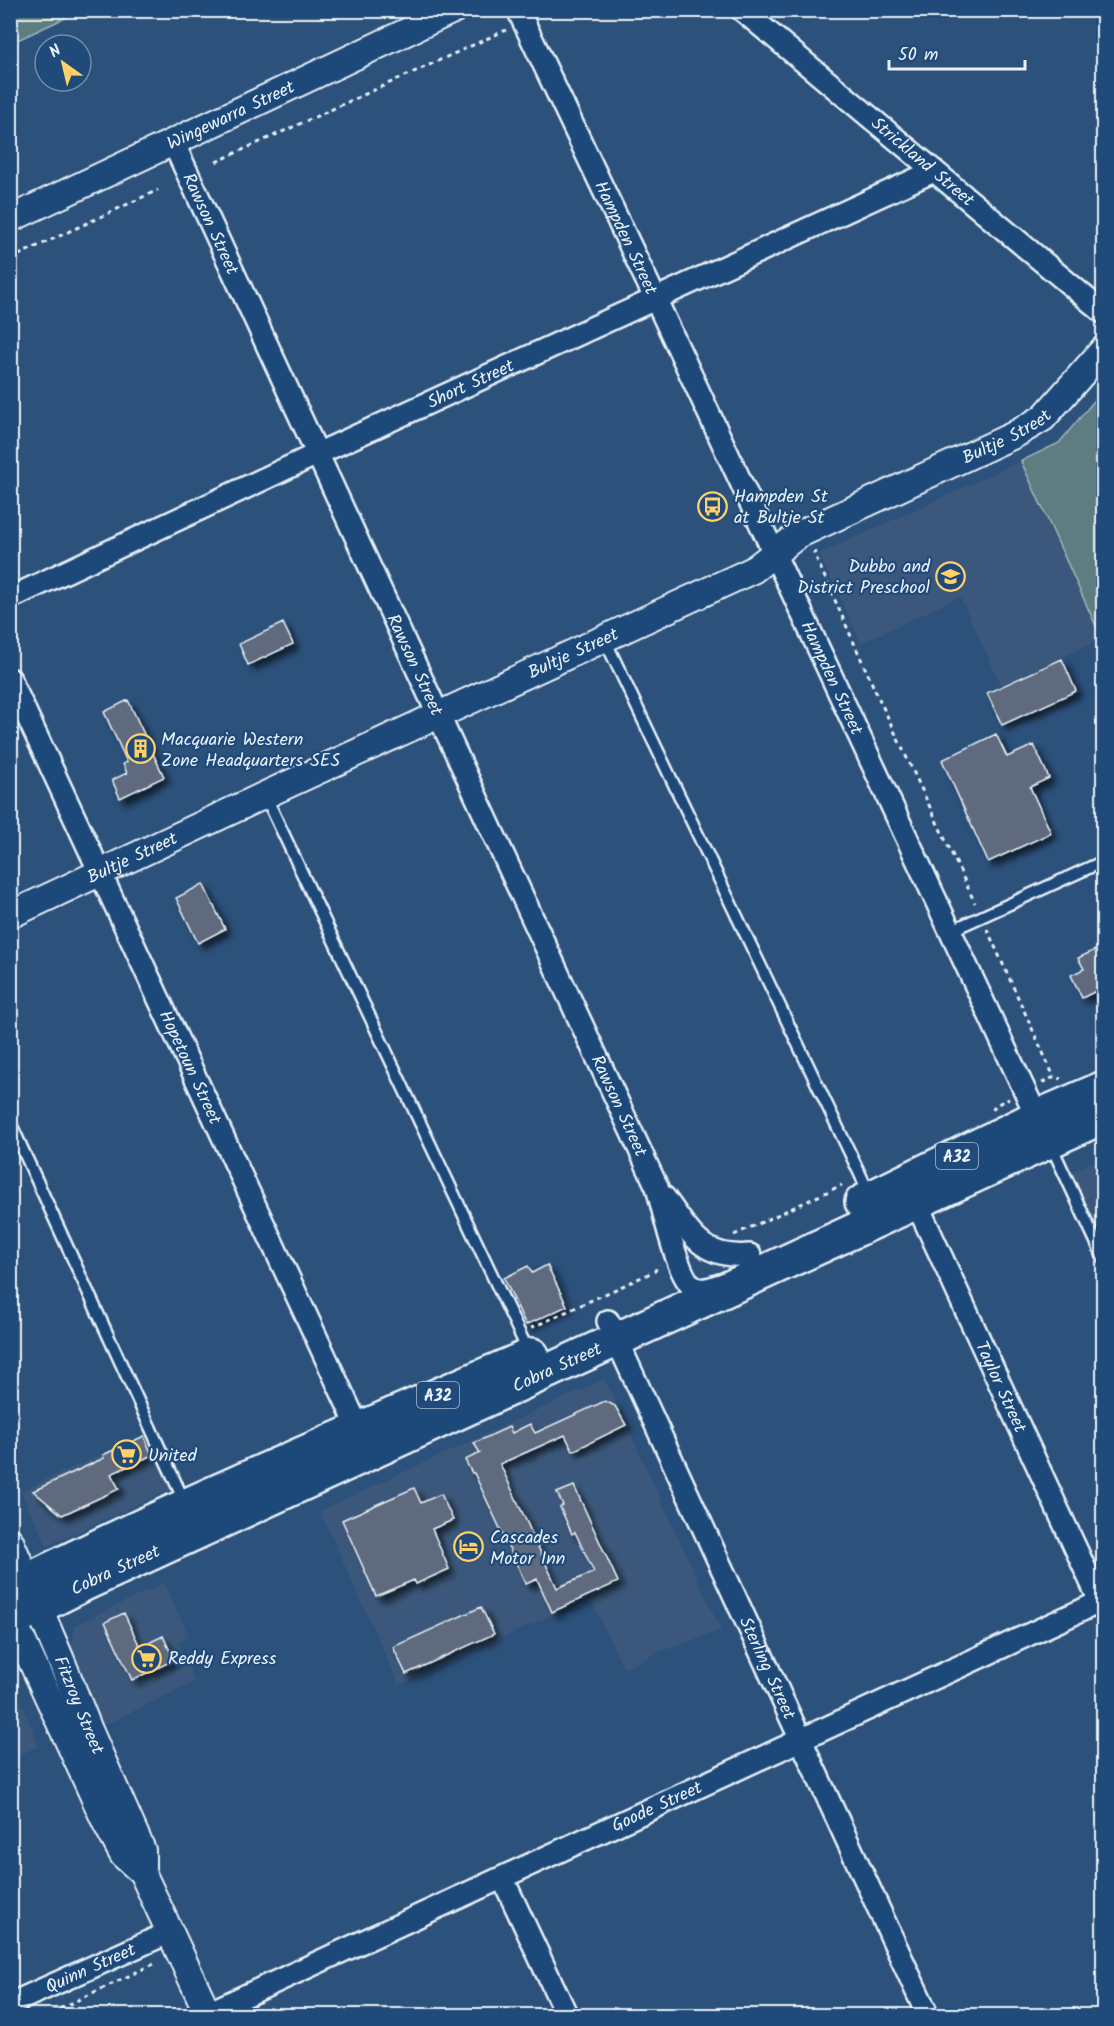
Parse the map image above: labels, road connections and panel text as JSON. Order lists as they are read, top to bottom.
{
  "streets": {
    "highway": ["A32", "Cobra Street"],
    "street": [
      "Wingewarra Street",
      "Strickland Street",
      "Rawson Street",
      "Hampden Street",
      "Short Street",
      "Bultje Street",
      "Hopetoun Street",
      "Taylor Street",
      "Sterling Street",
      "Fitzroy Street",
      "Goode Street",
      "Quinn Street"
    ]
  },
  "crossings": [
    ["Wingewarra Street", "Rawson Street"],
    ["Strickland Street", "Short Street"],
    ["Rawson Street", "Short Street"],
    ["Rawson Street", "Bultje Street"],
    ["Rawson Street", "Cobra Street"],
    ["Hampden Street", "Short Street"],
    ["Hampden Street", "Bultje Street"],
    ["Hampden Street", "Cobra Street"],
    ["Bultje Street", "Hopetoun Street"],
    ["Hopetoun Street", "Cobra Street"],
    ["Cobra Street", "Taylor Street"],
    ["Cobra Street", "Sterling Street"],
    ["Cobra Street", "Fitzroy Street"],
    ["Taylor Street", "Goode Street"],
    ["Sterling Street", "Goode Street"],
    ["Fitzroy Street", "Goode Street"],
    ["Fitzroy Street", "Quinn Street"]
  ],
  "places": {
    "bus stop": ["Hampden St at Bultje St"],
    "school or university": ["Dubbo and District Preschool"],
    "building": ["Macquarie Western Zone Headquarters SES"],
    "supermarket": ["United", "Reddy Express"],
    "hotel": ["Cascades Motor Inn"]
  },
  "scale_bar": "50 m",
  "north": "top left"
}
